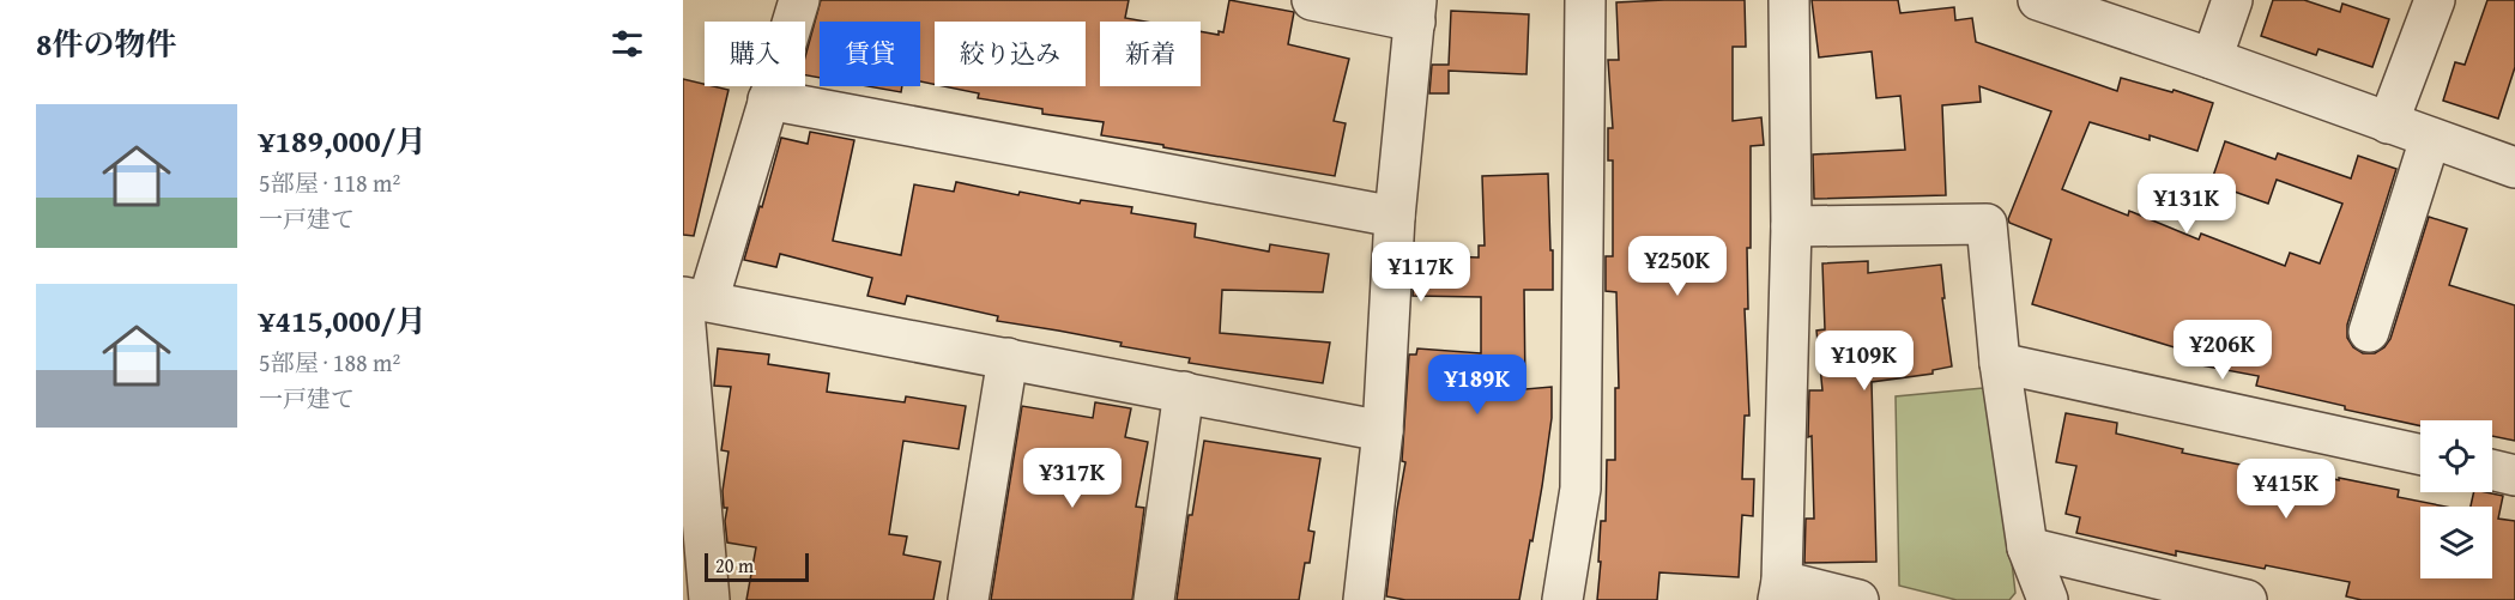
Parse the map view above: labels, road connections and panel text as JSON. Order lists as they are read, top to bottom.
{
  "scale_bar": "20 m",
  "page": {
    "heading": "8件の物件",
    "chip": [
      "購入",
      "賃貸",
      "絞り込み",
      "新着"
    ],
    "list": [
      {
        "name": "¥189,000/月",
        "note": "5部屋 · 118 m² · 一戸建て"
      },
      {
        "name": "¥415,000/月",
        "note": "5部屋 · 188 m² · 一戸建て"
      }
    ],
    "price": [
      "¥131K",
      "¥250K",
      "¥117K",
      "¥206K",
      "¥109K",
      "¥189K",
      "¥317K",
      "¥415K"
    ],
    "scale": "20 m"
  }
}
